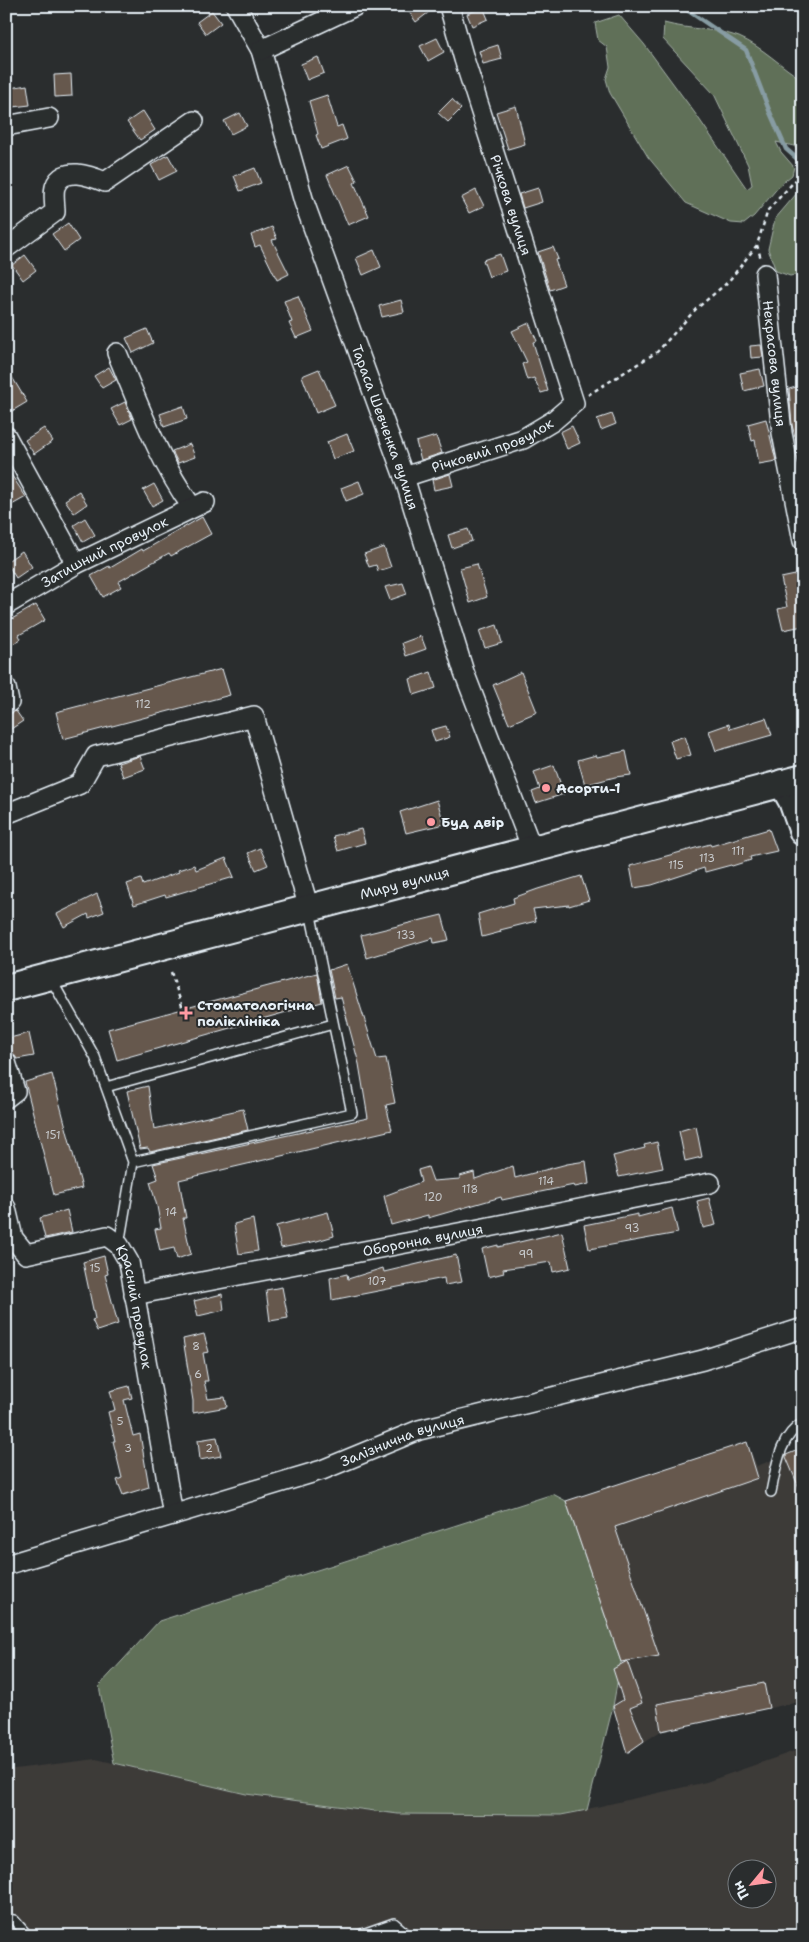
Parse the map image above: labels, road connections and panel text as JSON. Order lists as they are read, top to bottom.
{
  "streets": {
    "street": [
      "Річкова вулиця",
      "Некрасова вулиця",
      "Тараса Шевченка вулиця",
      "Річковий провулок",
      "Затишний провулок",
      "Миру вулиця",
      "Оборонна вулиця",
      "Красний провулок",
      "Залізнична вулиця"
    ]
  },
  "crossings": [
    ["Річкова вулиця", "Річковий провулок"],
    ["Тараса Шевченка вулиця", "Річковий провулок"],
    ["Тараса Шевченка вулиця", "Миру вулиця"],
    ["Оборонна вулиця", "Красний провулок"],
    ["Красний провулок", "Залізнична вулиця"]
  ],
  "places": {
    "other": ["Асорти-1", "Буд двір"],
    "health": ["Стоматологічна поліклініка"]
  },
  "house_numbers": [
    "112",
    "111",
    "113",
    "115",
    "133",
    "151",
    "114",
    "118",
    "120",
    "14",
    "93",
    "99",
    "15",
    "107",
    "8",
    "6",
    "5",
    "3",
    "2"
  ],
  "north": "bottom left"
}
